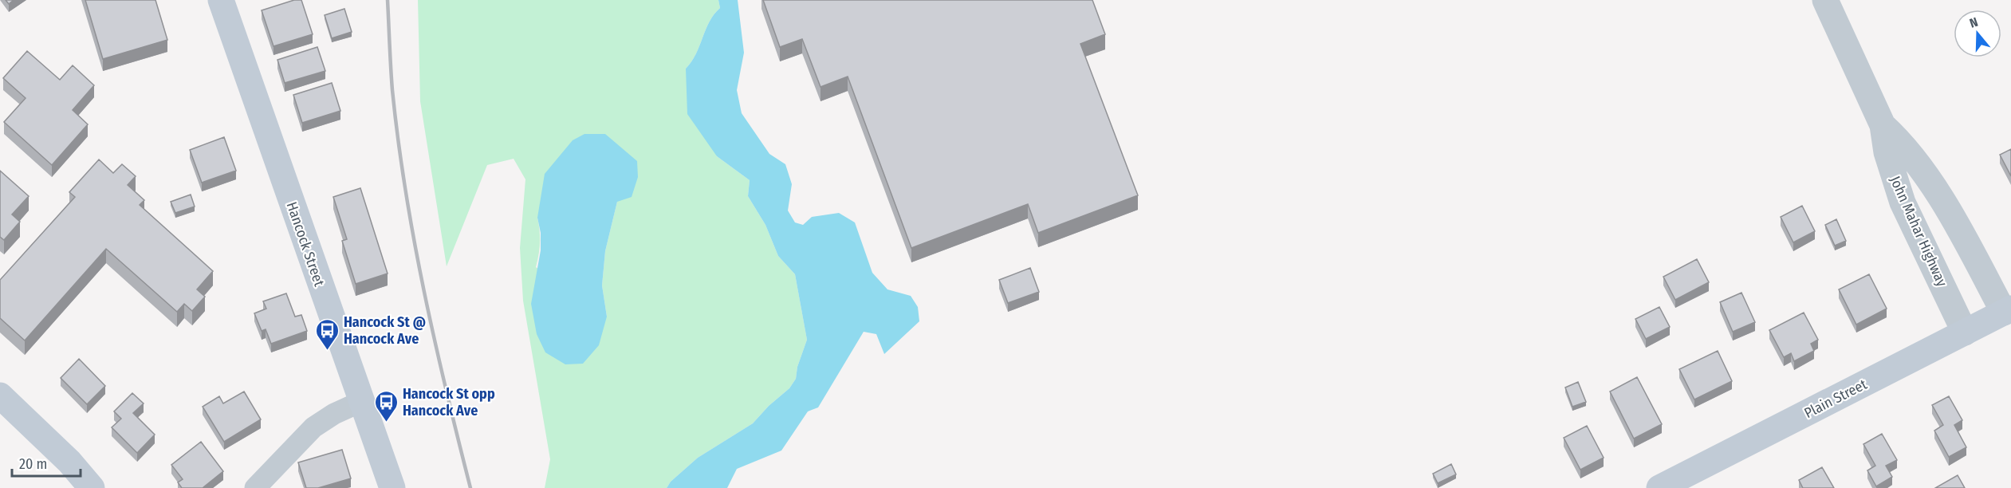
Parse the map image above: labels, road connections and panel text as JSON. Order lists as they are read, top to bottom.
{
  "streets": {
    "main road": ["Hancock Street", "Plain Street"],
    "street": ["John Mahar Highway"]
  },
  "crossings": [
    ["John Mahar Highway", "Plain Street"]
  ],
  "places": {
    "bus stop": ["Hancock St @ Hancock Ave", "Hancock St opp Hancock Ave"]
  },
  "scale_bar": "20 m",
  "north": "top"
}
